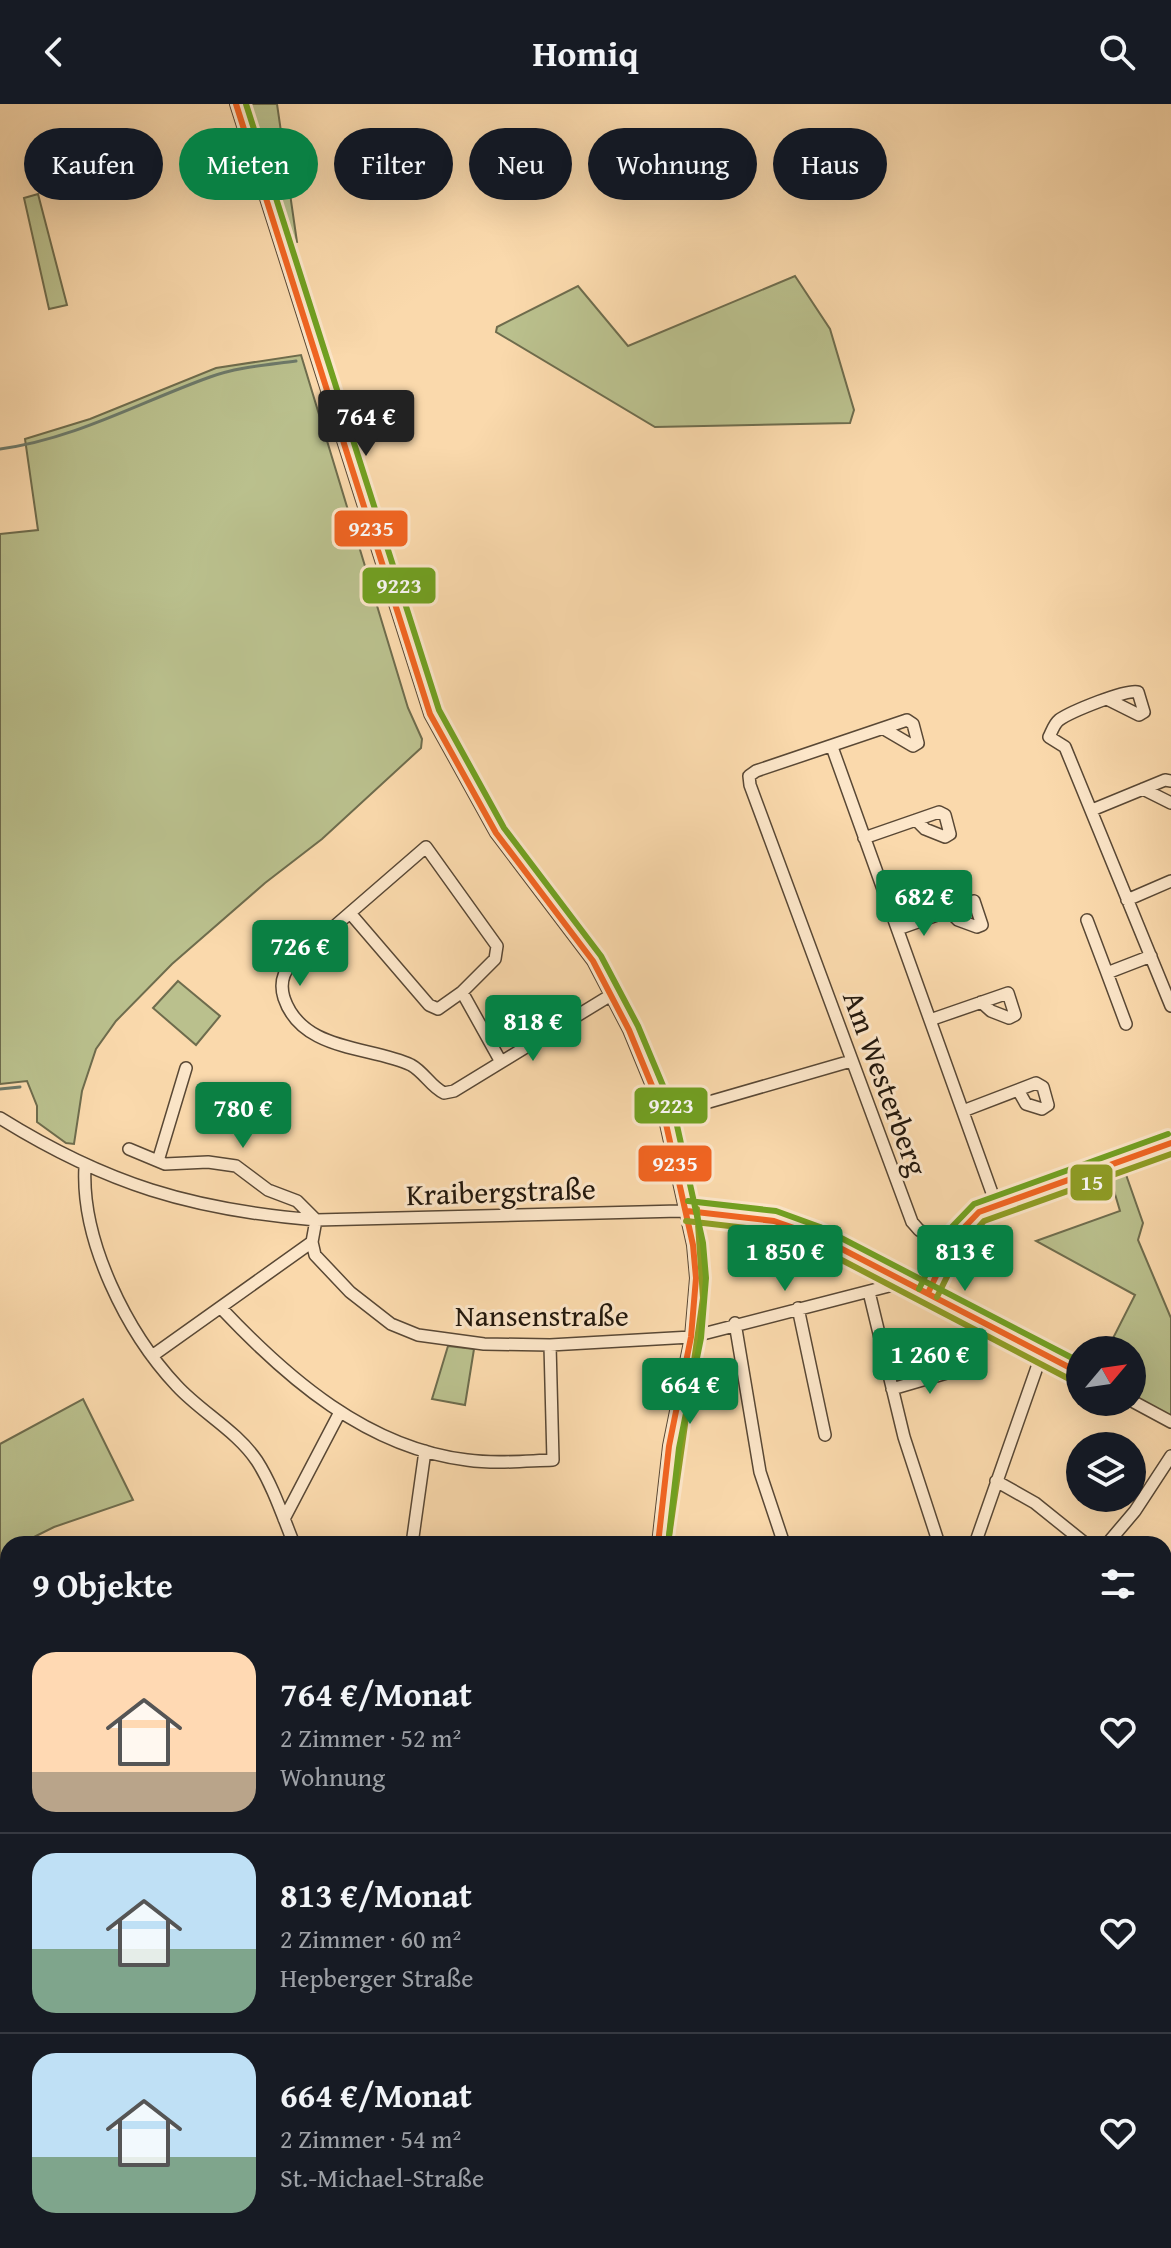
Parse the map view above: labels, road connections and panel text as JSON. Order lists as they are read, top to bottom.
{
  "streets": {
    "street": ["Am Westerberg", "Kraibergstraße", "Nansenstraße"]
  },
  "crossings": [
    ["Kraibergstraße", "Nansenstraße"]
  ],
  "lines": ["transit line 9235", "transit line 9223", "transit line 15"],
  "north": "top right",
  "page": {
    "header": "Homiq",
    "chip": [
      "Kaufen",
      "Mieten",
      "Filter",
      "Neu",
      "Wohnung",
      "Haus"
    ],
    "price": [
      "764 €",
      "682 €",
      "726 €",
      "818 €",
      "780 €",
      "1 850 €",
      "813 €",
      "1 260 €",
      "664 €"
    ],
    "heading": "9 Objekte",
    "list": [
      {
        "name": "764 €/Monat",
        "note": "2 Zimmer · 52 m² · Wohnung"
      },
      {
        "name": "813 €/Monat",
        "note": "2 Zimmer · 60 m² · Hepberger Straße"
      },
      {
        "name": "664 €/Monat",
        "note": "2 Zimmer · 54 m² · St.-Michael-Straße"
      }
    ]
  }
}
